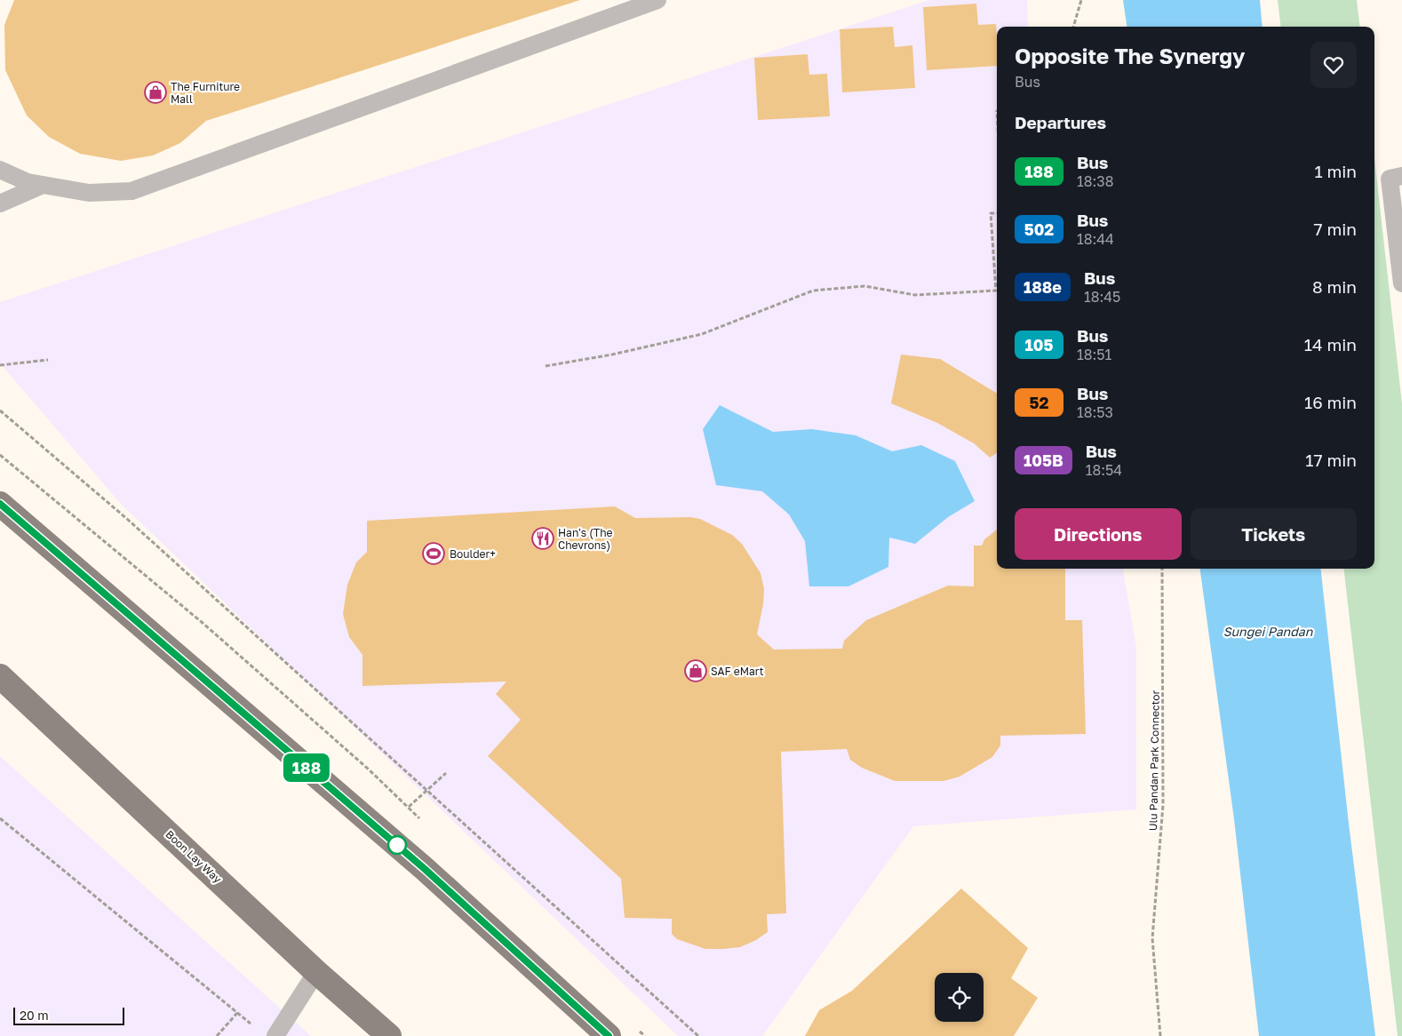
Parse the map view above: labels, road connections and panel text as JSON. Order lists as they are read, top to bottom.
{
  "streets": {
    "main road": ["Boon Lay Way"],
    "path": ["Ulu Pandan Park Connector"]
  },
  "water": ["Sungei Pandan"],
  "places": {
    "shop": ["The Furniture Mall", "SAF eMart"],
    "restaurant": ["Han's (The Chevrons)"],
    "sports": ["Boulder+"]
  },
  "lines": ["bus line 188"],
  "scale_bar": "20 m",
  "page": {
    "on_map": "188",
    "heading": [
      ["Opposite The Synergy", "Bus"],
      "Departures"
    ],
    "list": [
      {
        "mark": "188",
        "name": "Bus",
        "note": "18:38",
        "value": "1 min"
      },
      {
        "mark": "502",
        "name": "Bus",
        "note": "18:44",
        "value": "7 min"
      },
      {
        "mark": "188e",
        "name": "Bus",
        "note": "18:45",
        "value": "8 min"
      },
      {
        "mark": "105",
        "name": "Bus",
        "note": "18:51",
        "value": "14 min"
      },
      {
        "mark": "52",
        "name": "Bus",
        "note": "18:53",
        "value": "16 min"
      },
      {
        "mark": "105B",
        "name": "Bus",
        "note": "18:54",
        "value": "17 min"
      }
    ],
    "buttons": ["Directions", "Tickets"],
    "scale": "20 m"
  }
}
